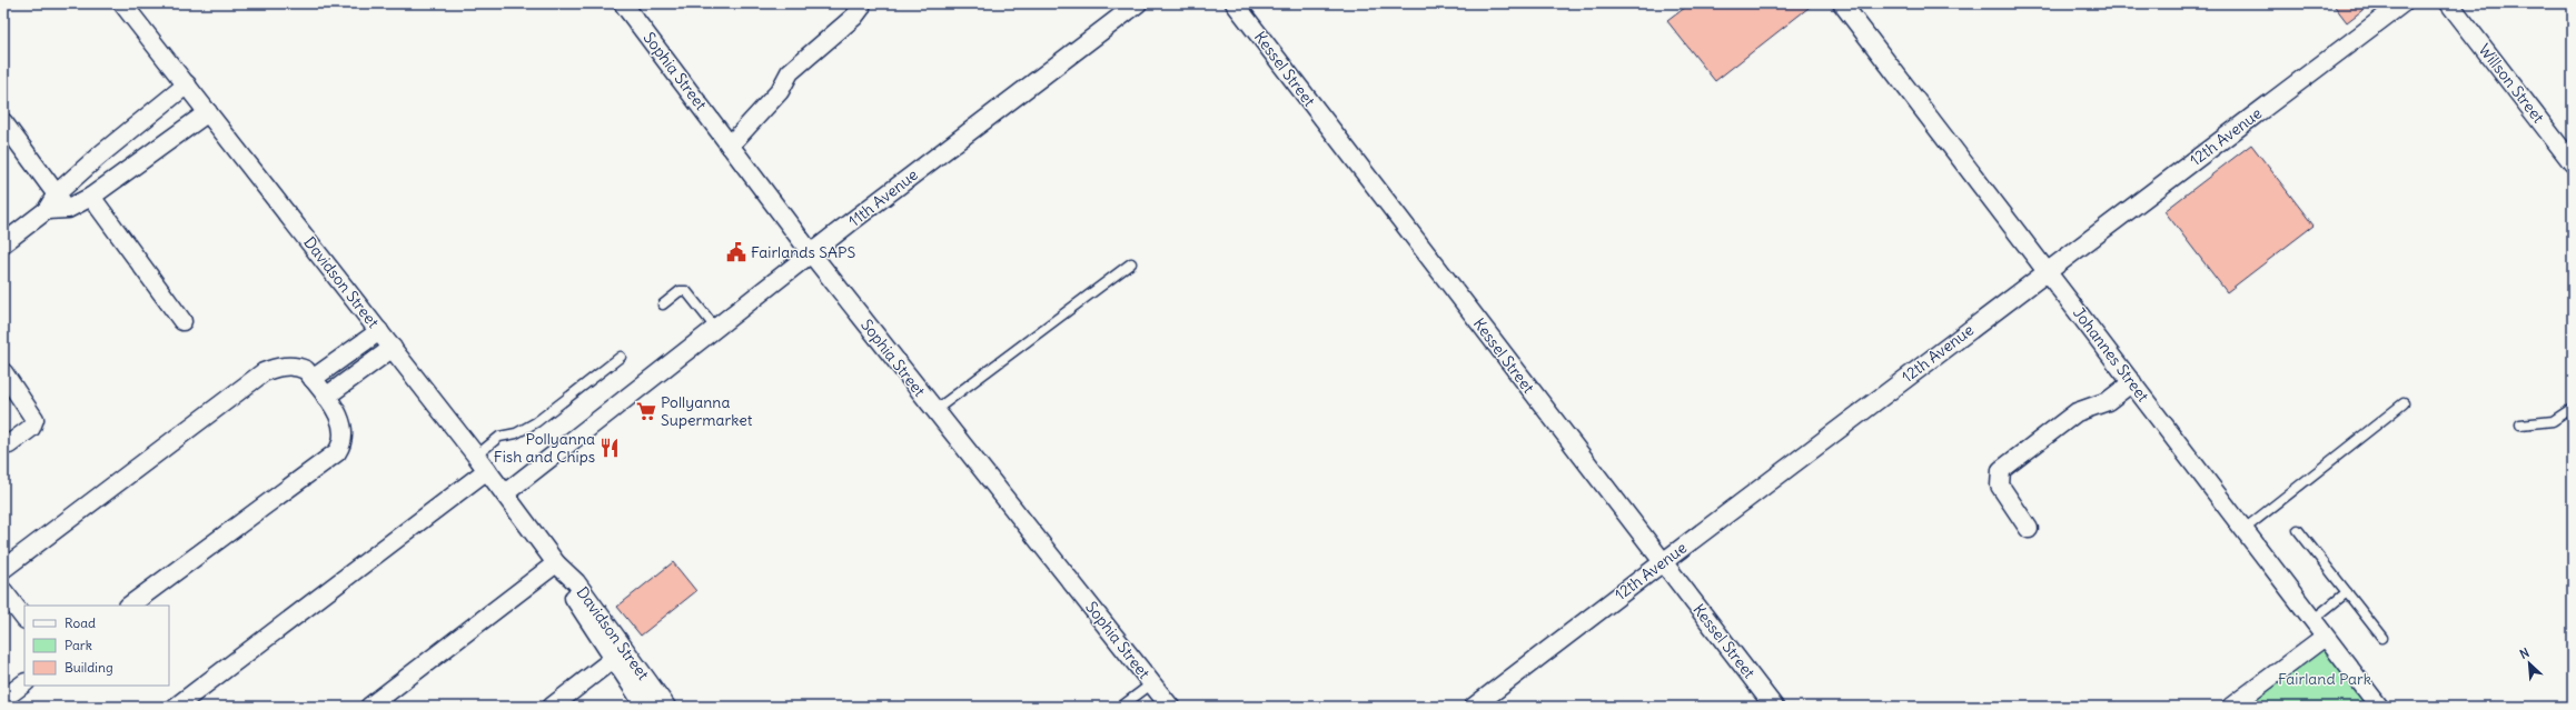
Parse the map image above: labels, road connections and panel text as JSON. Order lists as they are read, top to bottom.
{
  "streets": {
    "street": [
      "Kessel Street",
      "Sophia Street",
      "Willson Street",
      "12th Avenue",
      "11th Avenue",
      "Davidson Street",
      "Johannes Street"
    ]
  },
  "crossings": [
    ["Kessel Street", "12th Avenue"],
    ["Sophia Street", "11th Avenue"],
    ["12th Avenue", "Johannes Street"],
    ["11th Avenue", "Davidson Street"]
  ],
  "parks": ["Fairland Park"],
  "places": {
    "public building": ["Fairlands SAPS"],
    "supermarket": ["Pollyanna Supermarket"],
    "restaurant": ["Pollyanna Fish and Chips"]
  },
  "legend": ["Road", "Park", "Building"],
  "north": "top left"
}
